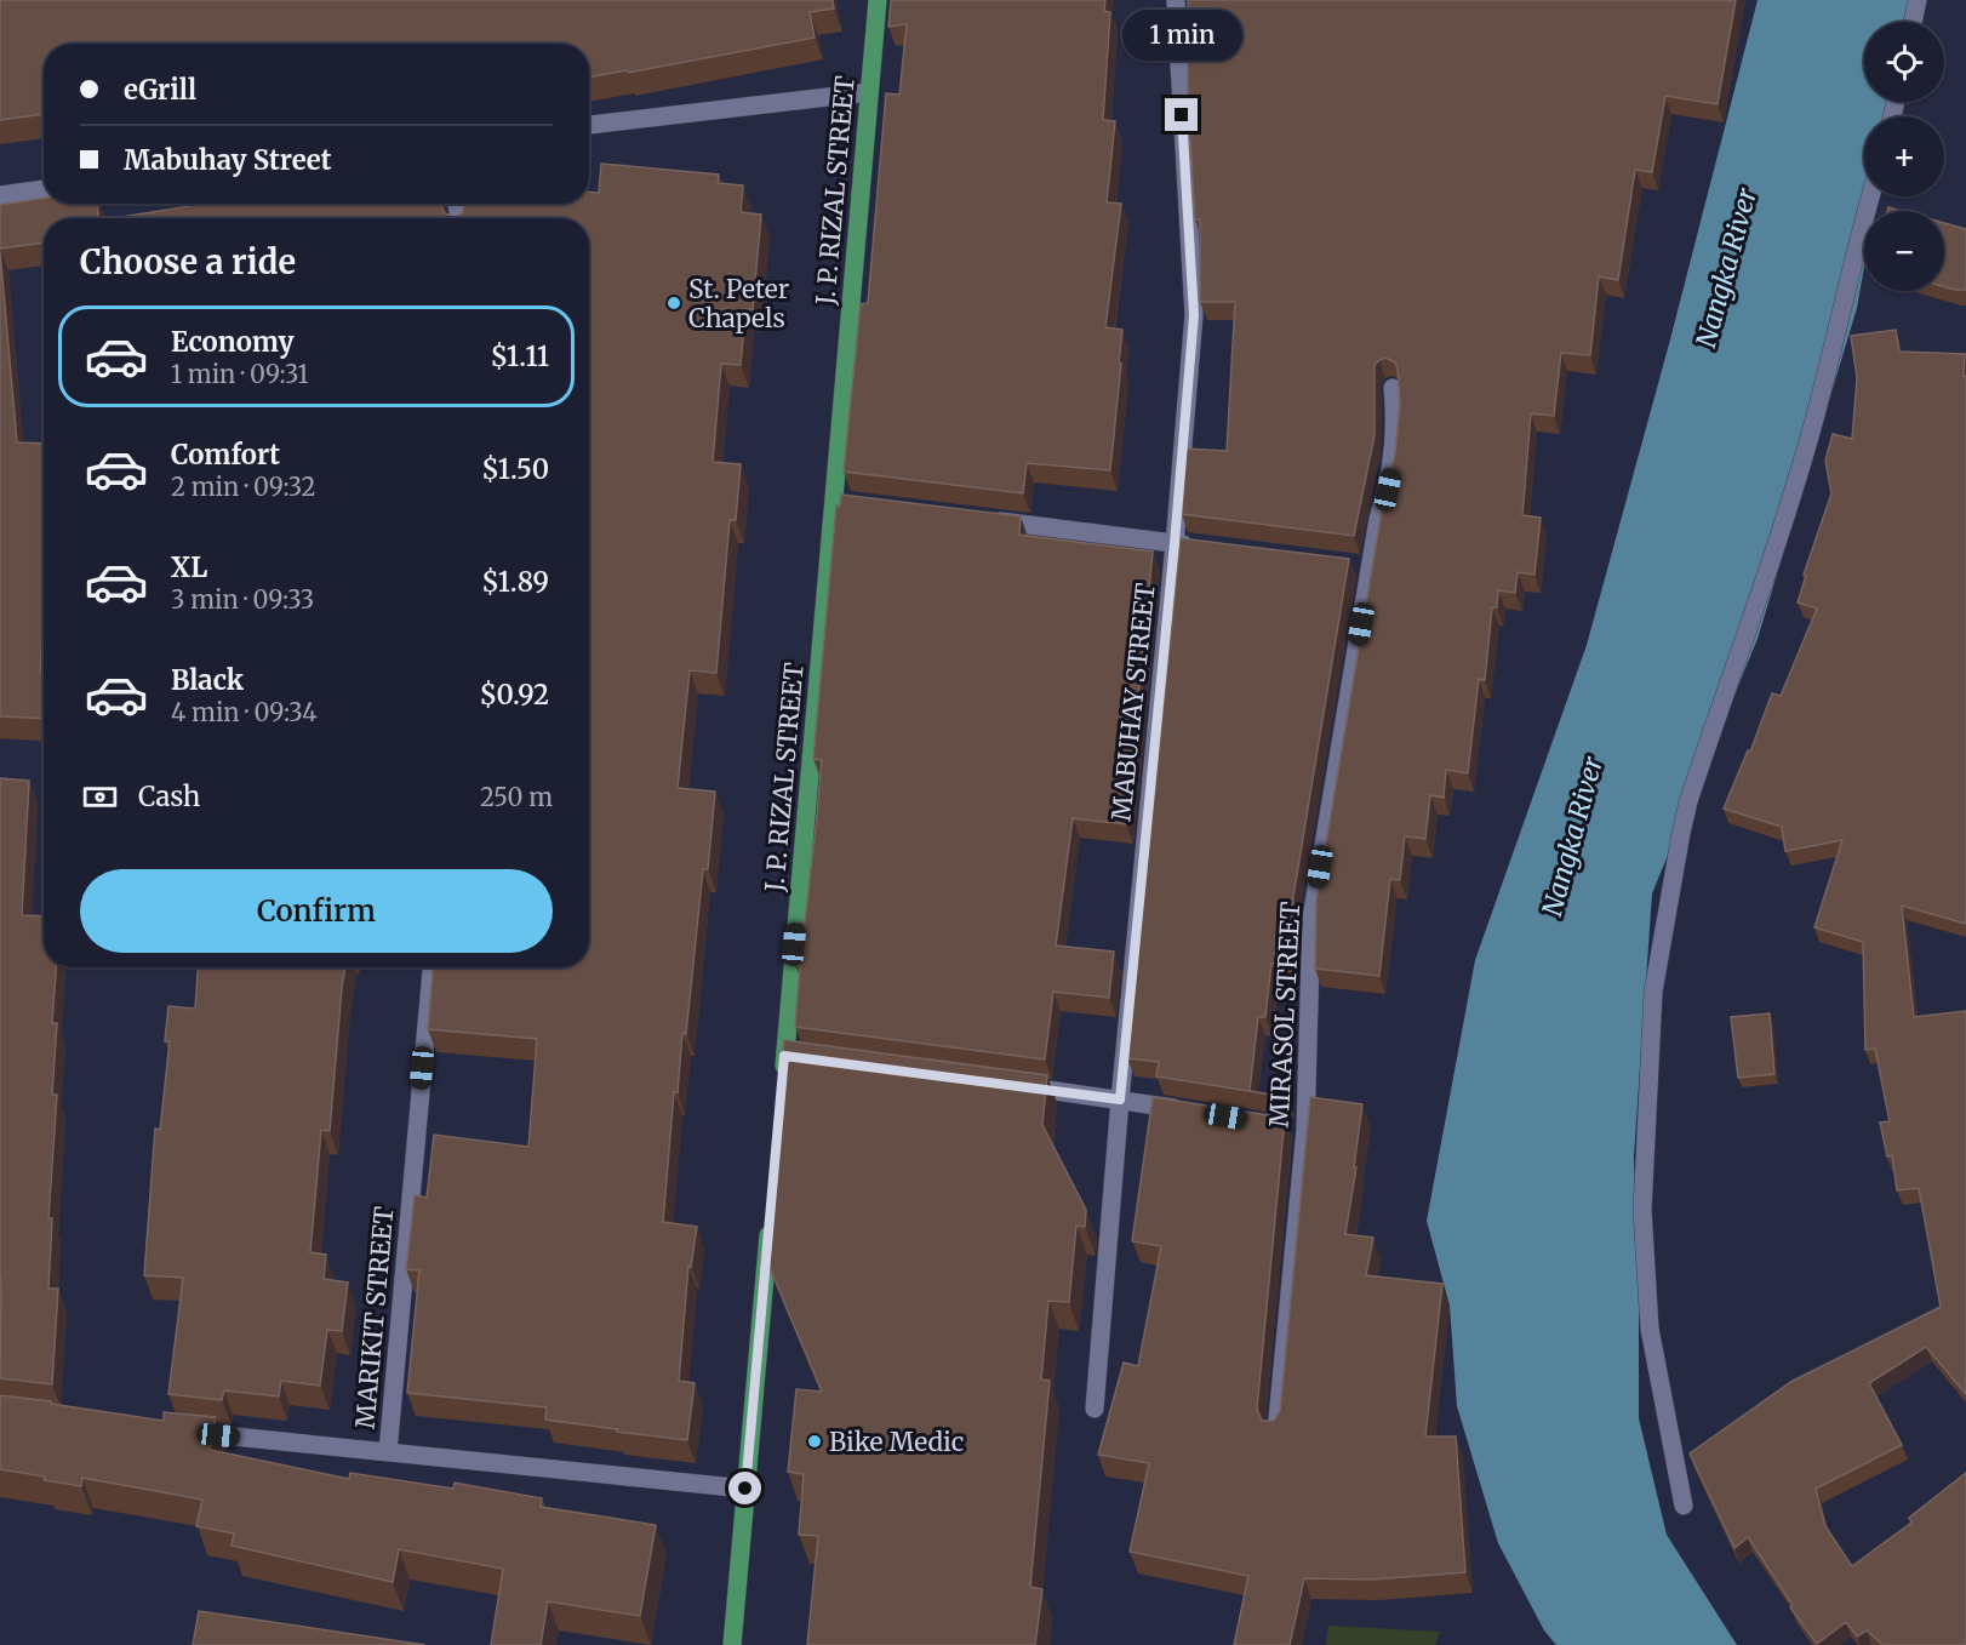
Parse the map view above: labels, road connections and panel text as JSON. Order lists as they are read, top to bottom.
{
  "streets": {
    "main road": ["J. P. RIZAL STREET"],
    "street": ["MABUHAY STREET", "MIRASOL STREET", "MARIKIT STREET"]
  },
  "water": ["Nangka River"],
  "places": ["St. Peter Chapels", "Bike Medic"],
  "page": {
    "bubble": "1 min",
    "map_buttons": ["+", "−"],
    "banner": ["eGrill", "Mabuhay Street"],
    "heading": "Choose a ride",
    "list": [
      {
        "name": "Economy",
        "note": "1 min · 09:31",
        "value": "$1.11"
      },
      {
        "name": "Comfort",
        "note": "2 min · 09:32",
        "value": "$1.50"
      },
      {
        "name": "XL",
        "note": "3 min · 09:33",
        "value": "$1.89"
      },
      {
        "name": "Black",
        "note": "4 min · 09:34",
        "value": "$0.92"
      }
    ],
    "pay": ["Cash", "250 m"],
    "buttons": "Confirm"
  }
}
